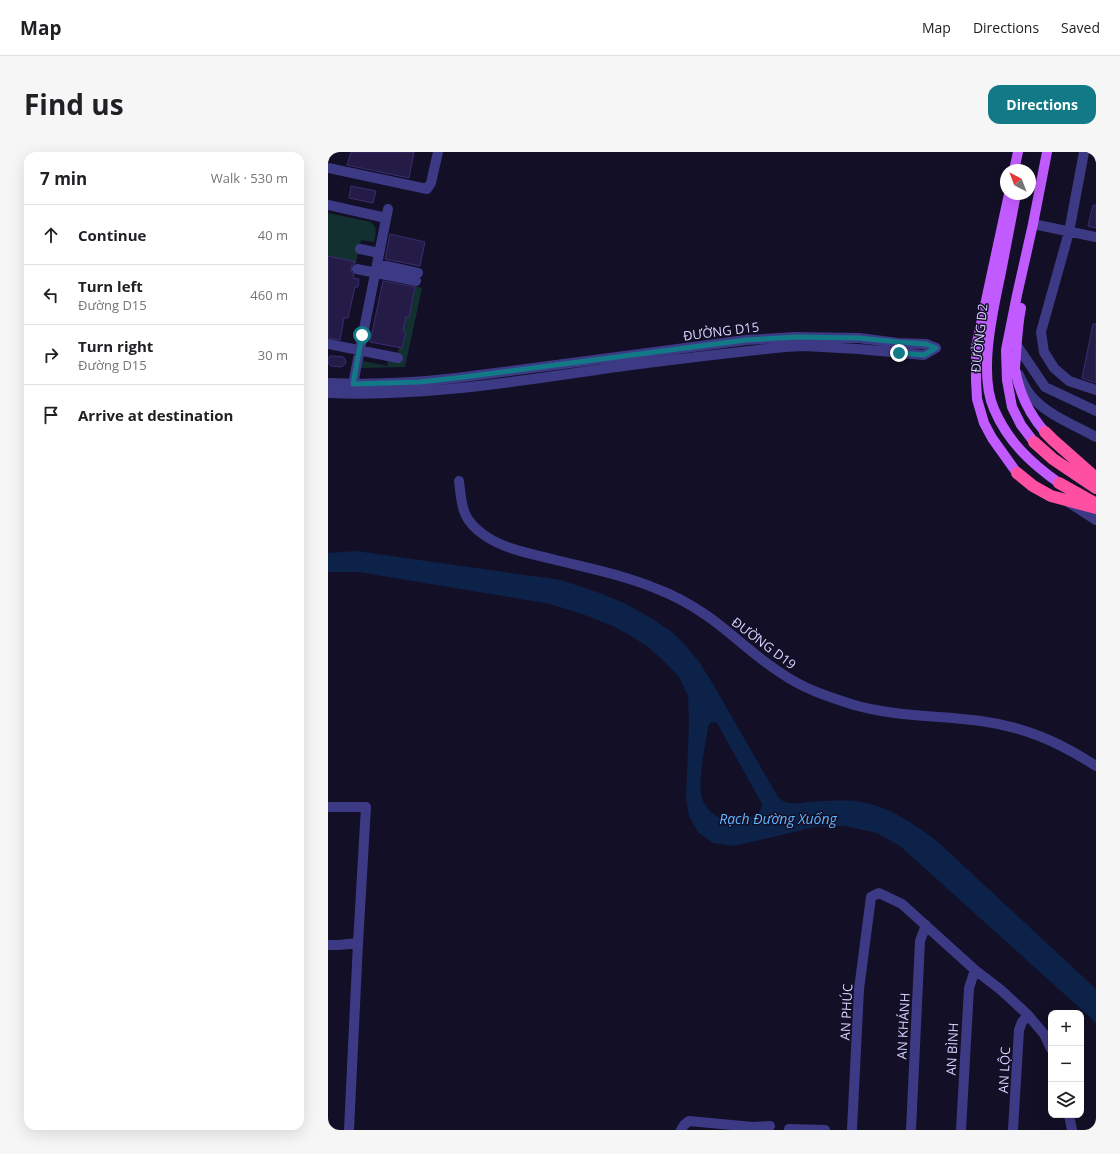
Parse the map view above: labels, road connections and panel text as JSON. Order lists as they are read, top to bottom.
{
  "streets": {
    "main road": ["ĐƯỜNG D2"],
    "street": [
      "ĐƯỜNG D15",
      "ĐƯỜNG D19",
      "AN PHÚC",
      "AN KHÁNH",
      "AN BÌNH",
      "AN LỘC"
    ]
  },
  "crossings": [
    ["AN PHÚC", "AN KHÁNH"]
  ],
  "water": ["Rạch Đường Xuống"],
  "north": "top left",
  "page": {
    "header": "Map",
    "nav": ["Map", "Directions", "Saved"],
    "title": "Find us",
    "buttons": "Directions",
    "heading": ["7 min", "Walk · 530 m"],
    "list": [
      ["Continue", "40 m"],
      ["Turn left", "Đường D15", "460 m"],
      ["Turn right", "Đường D15", "30 m"],
      "Arrive at destination"
    ],
    "map_buttons": ["+", "−"]
  }
}
